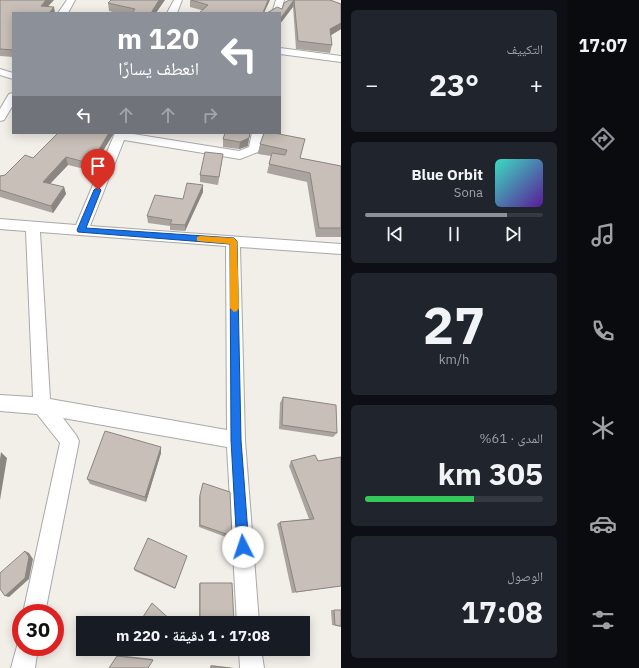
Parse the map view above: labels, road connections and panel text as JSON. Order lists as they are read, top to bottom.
{
  "page": {
    "tabs": "17:07",
    "tile": [
      "التكييف",
      ["27", "km/h"],
      ["المدى · 61%", "305 km"],
      ["الوصول", "17:08"]
    ],
    "turn": ["120 m", "انعطف يسارًا"],
    "heat": ["−", "23°", "+"],
    "song": ["Blue Orbit", "Sona"],
    "limit": "30",
    "trip": "17:08 · 1 دقيقة · 220 m"
  }
}
